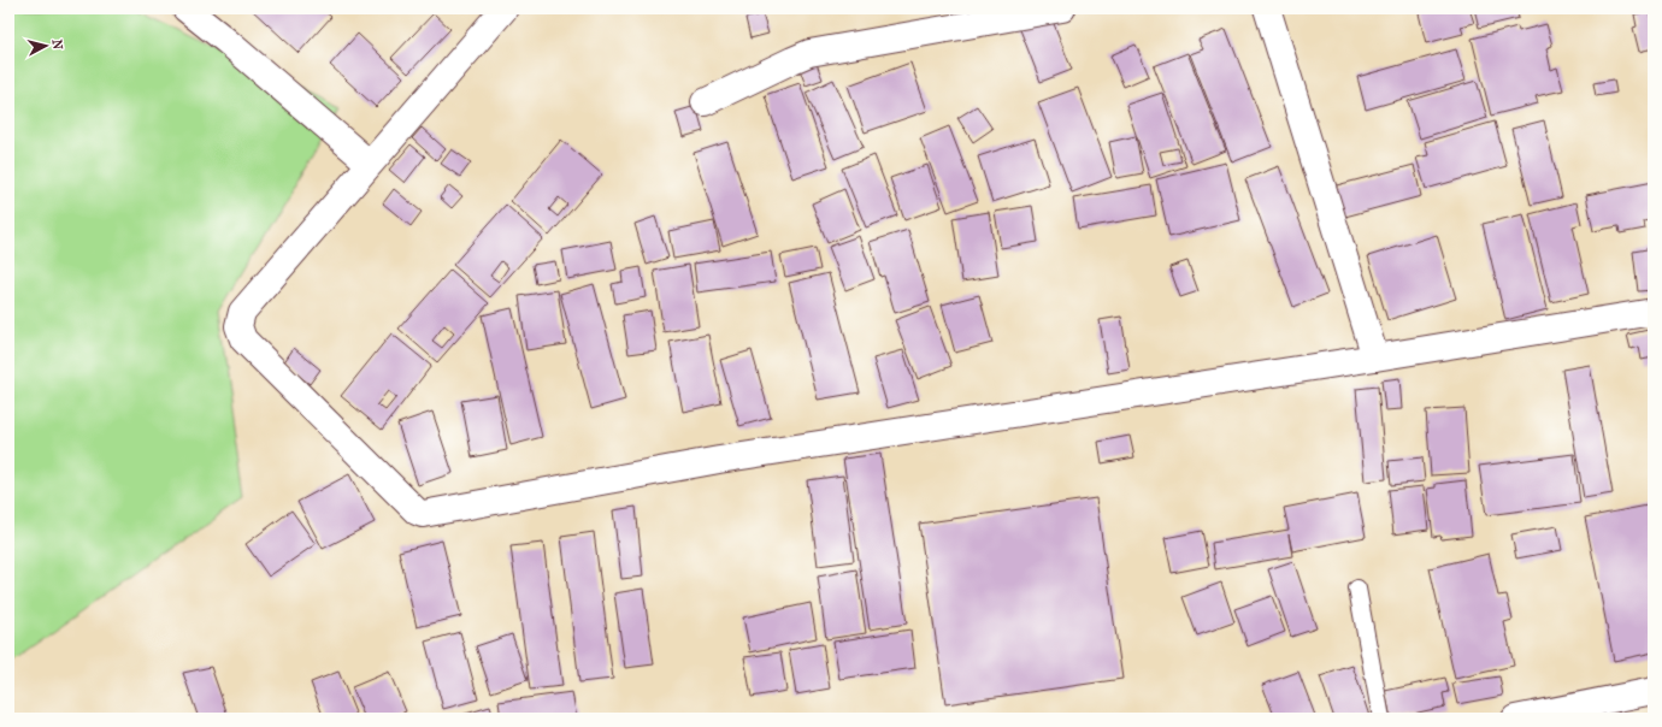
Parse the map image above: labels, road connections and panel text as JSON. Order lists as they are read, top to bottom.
{
  "north": "right"
}
